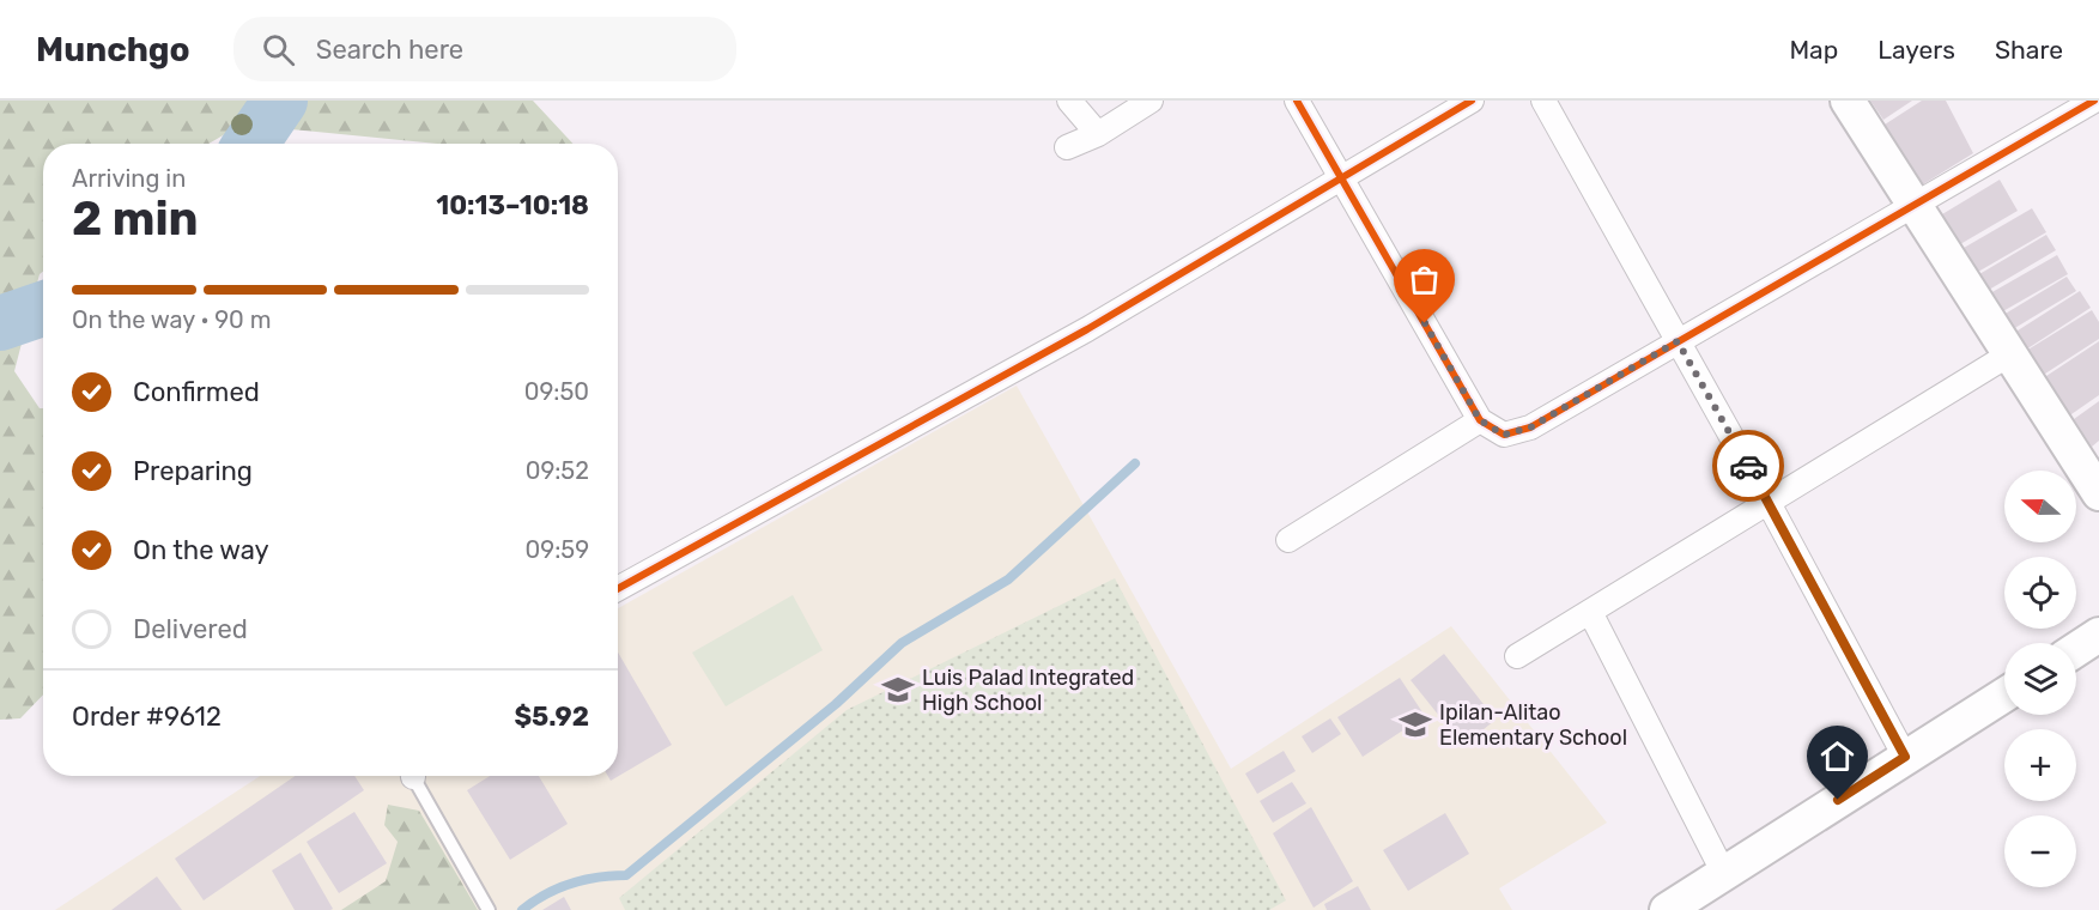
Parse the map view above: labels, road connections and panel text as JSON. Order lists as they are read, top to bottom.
{
  "places": {
    "school or university": ["Luis Palad Integrated High School", "Ipilan-Alitao Elementary School"]
  },
  "north": "left",
  "page": {
    "header": "Munchgo",
    "search": "Search here",
    "nav": ["Map", "Layers", "Share"],
    "heading": ["2 min", "Arriving in", "10:13–10:18"],
    "panel": ["Order #9612", "$5.92"],
    "bar": "On the way · 90 m",
    "list": [
      ["Confirmed", "09:50"],
      ["Preparing", "09:52"],
      ["On the way", "09:59"],
      "Delivered"
    ],
    "map_buttons": ["+", "−"]
  }
}
